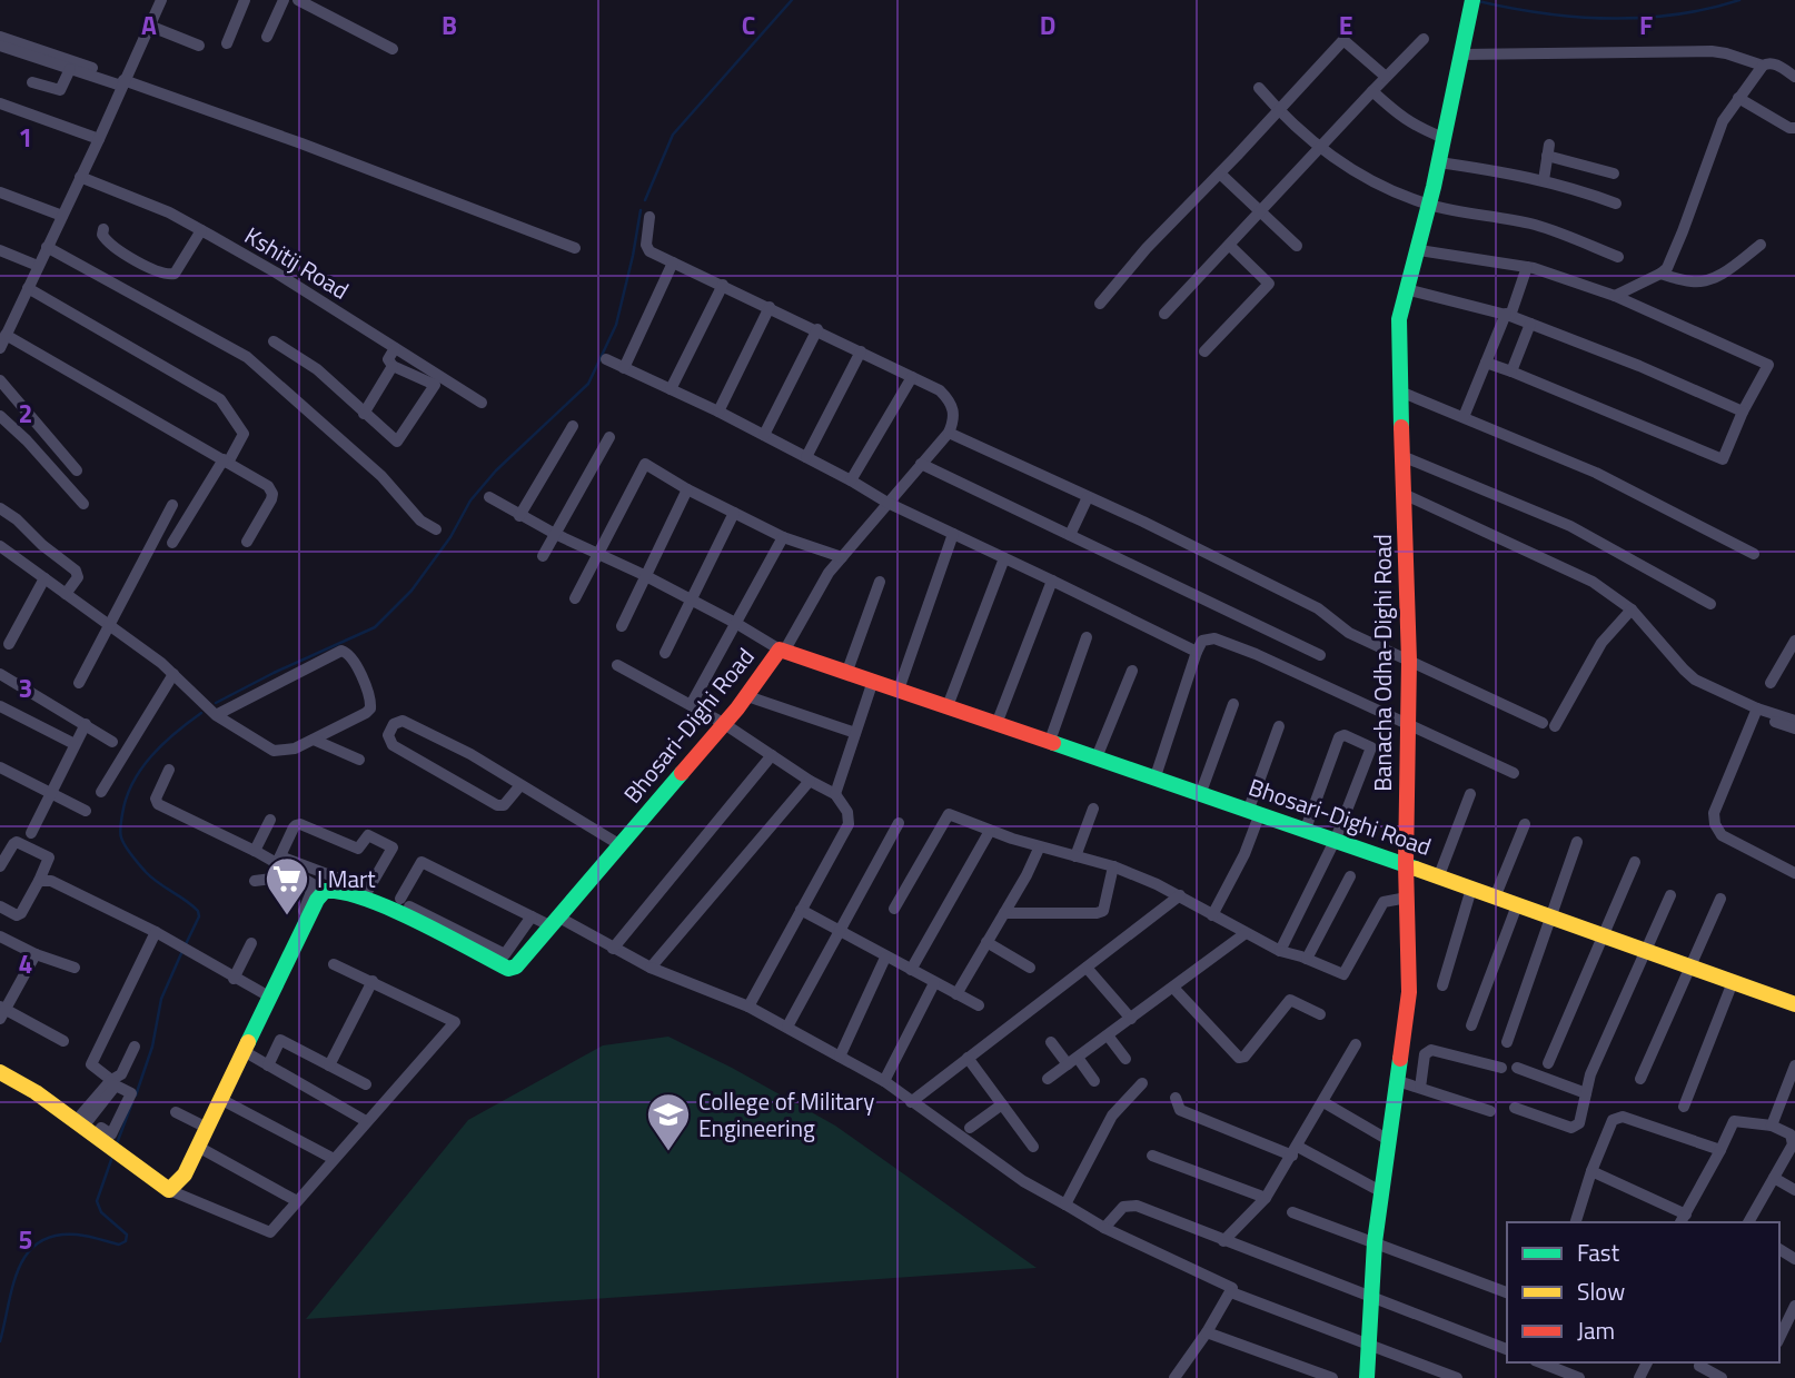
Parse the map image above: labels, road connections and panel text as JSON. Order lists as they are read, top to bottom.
{
  "streets": {
    "street": ["Kshitij Road", "Banacha Odha-Dighi Road", "Bhosari-Dighi Road"]
  },
  "crossings": [
    ["Banacha Odha-Dighi Road", "Bhosari-Dighi Road"]
  ],
  "places": {
    "supermarket": ["I Mart"],
    "school or university": ["College of Military Engineering"]
  },
  "legend": ["Fast", "Slow", "Jam"],
  "grid": {
    "columns": [
      "A",
      "B",
      "C",
      "D",
      "E",
      "F"
    ],
    "rows": [
      "1",
      "2",
      "3",
      "4",
      "5"
    ]
  }
}
